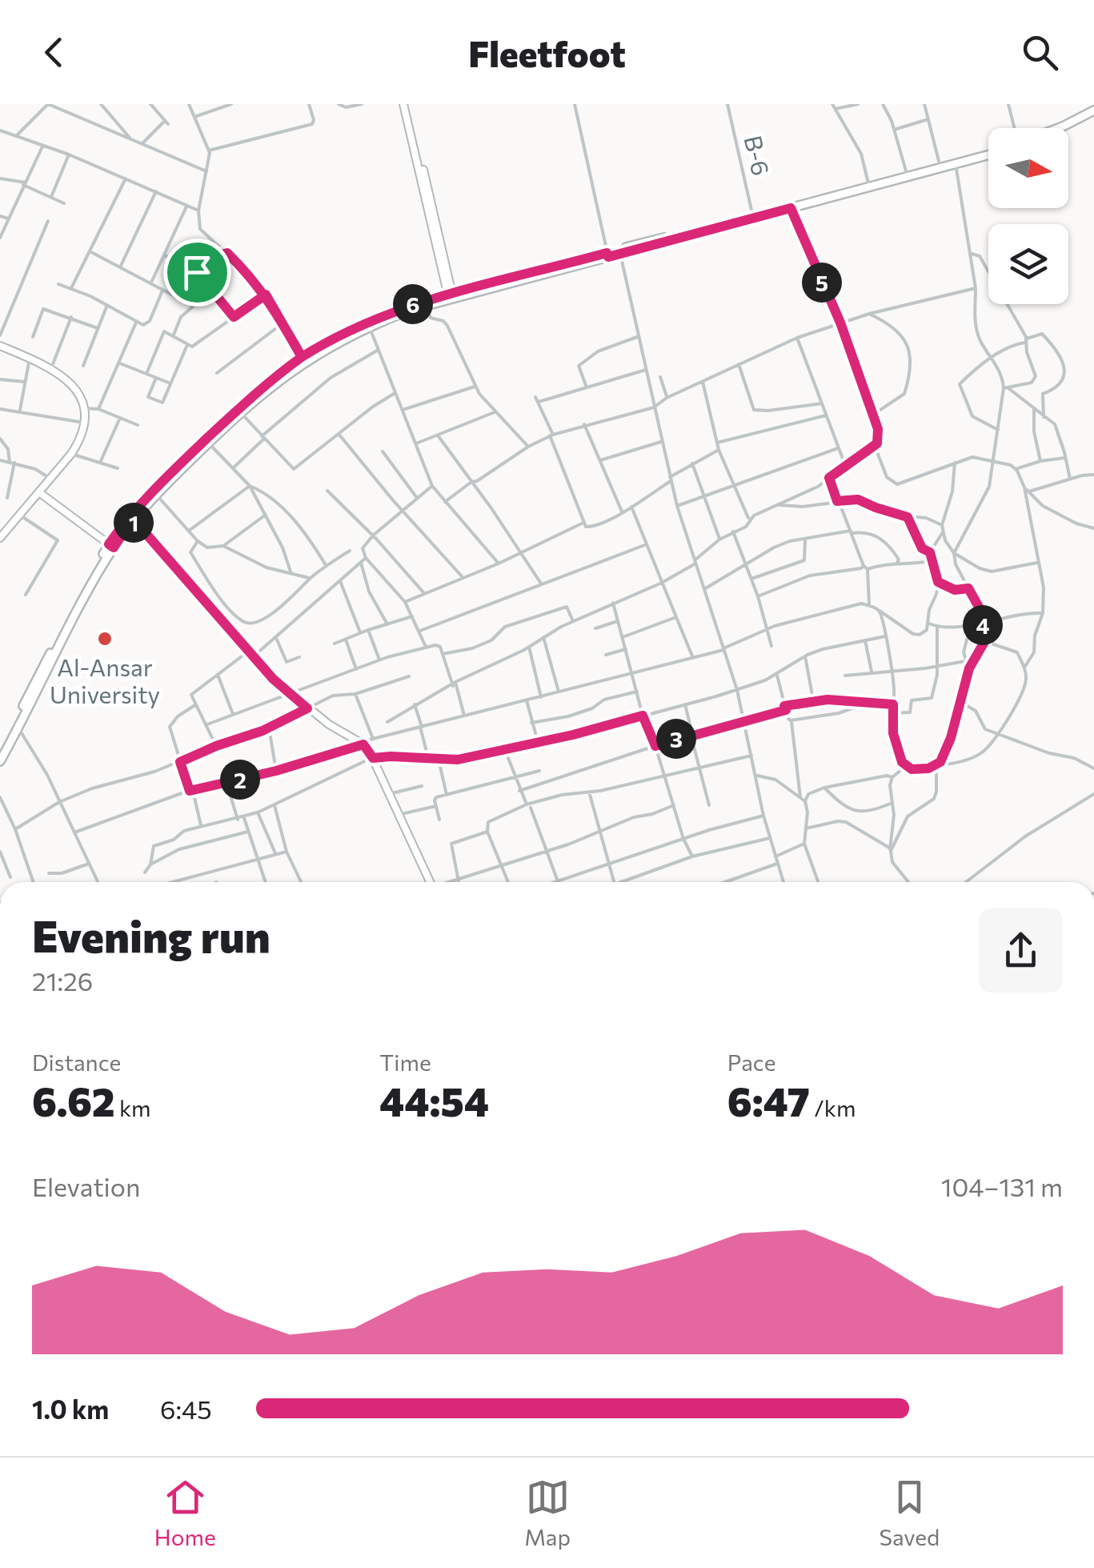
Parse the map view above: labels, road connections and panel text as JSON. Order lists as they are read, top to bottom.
{
  "streets": {
    "street": ["B-6"]
  },
  "places": ["Al-Ansar University"],
  "north": "right",
  "page": {
    "header": "Fleetfoot",
    "pins": [
      "5",
      "6",
      "1",
      "4",
      "3",
      "2"
    ],
    "heading": ["Evening run", "21:26"],
    "stats": [
      ["Distance", "6.62 km"],
      ["Time", "44:54"],
      ["Pace", "6:47 /km"]
    ],
    "chart": ["Elevation", "104–131 m"],
    "list": [
      {
        "name": "1.0 km",
        "note": "6:45"
      }
    ],
    "tabs": ["Home", "Map", "Saved"]
  }
}
